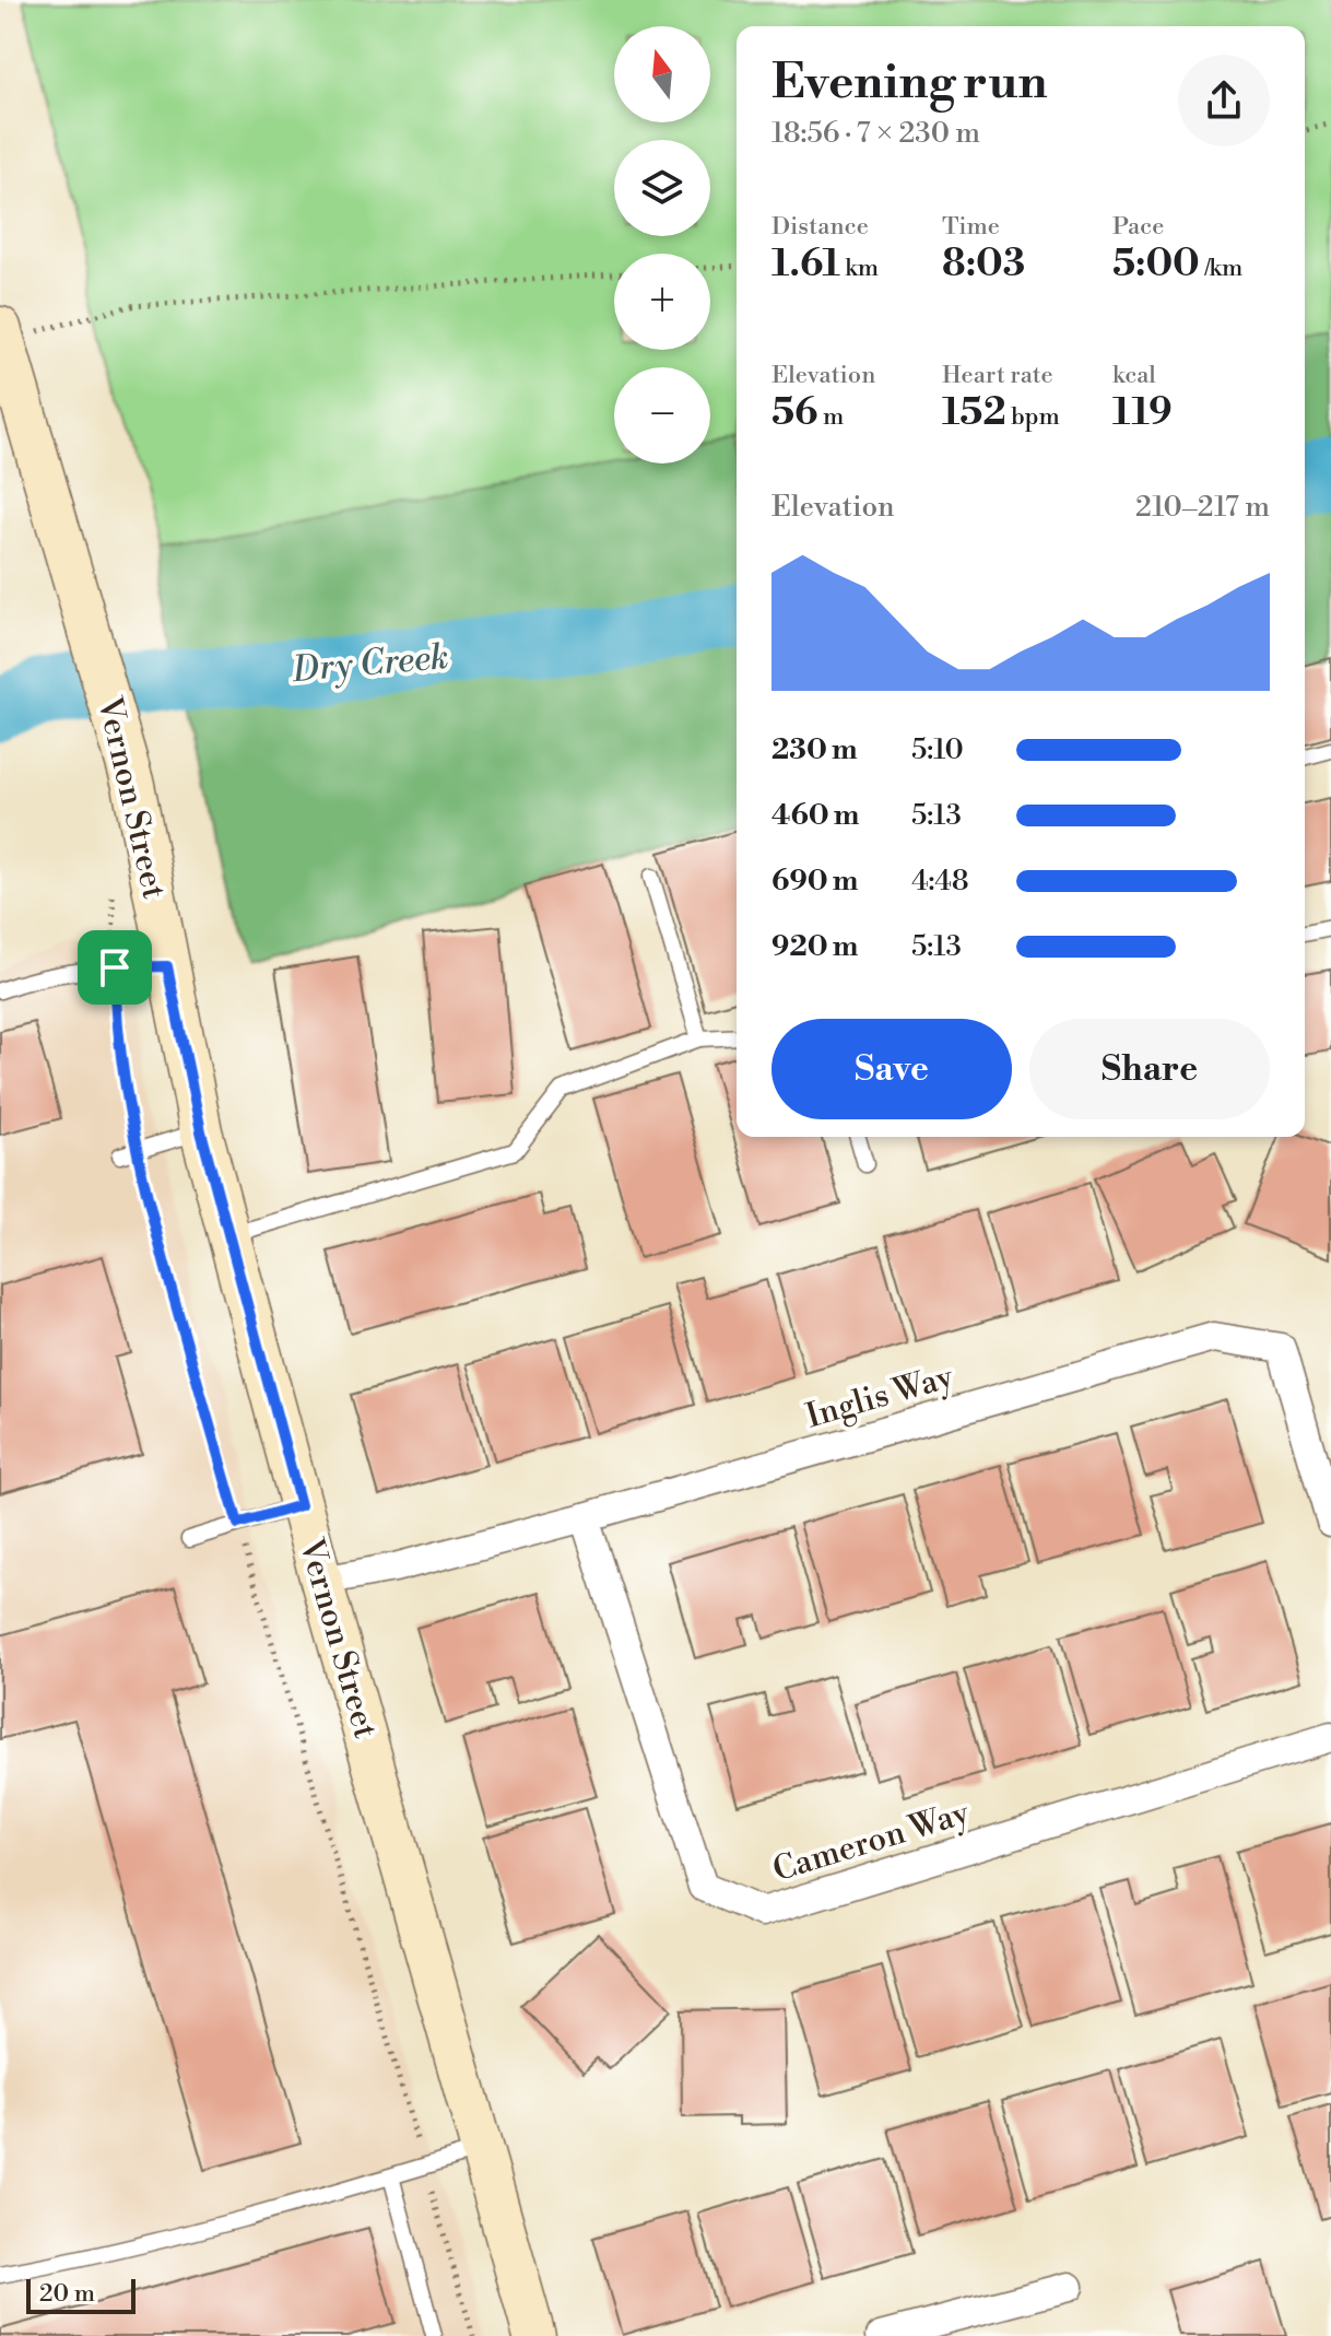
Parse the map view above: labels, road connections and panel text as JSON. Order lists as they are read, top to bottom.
{
  "streets": {
    "main road": ["Vernon Street"],
    "street": ["Inglis Way", "Cameron Way"]
  },
  "crossings": [
    ["Vernon Street", "Inglis Way"],
    ["Inglis Way", "Cameron Way"]
  ],
  "water": ["Dry Creek"],
  "scale_bar": "20 m",
  "north": "top",
  "page": {
    "map_buttons": ["+", "−"],
    "heading": ["Evening run", "18:56 · 7 × 230 m"],
    "stats": [
      ["Distance", "1.61 km"],
      ["Time", "8:03"],
      ["Pace", "5:00 /km"],
      ["Elevation", "56 m"],
      ["Heart rate", "152 bpm"],
      ["kcal", "119"]
    ],
    "chart": ["Elevation", "210–217 m"],
    "list": [
      {
        "name": "230 m",
        "note": "5:10"
      },
      {
        "name": "460 m",
        "note": "5:13"
      },
      {
        "name": "690 m",
        "note": "4:48"
      },
      {
        "name": "920 m",
        "note": "5:13"
      }
    ],
    "buttons": ["Save", "Share"],
    "scale": "20 m"
  }
}
